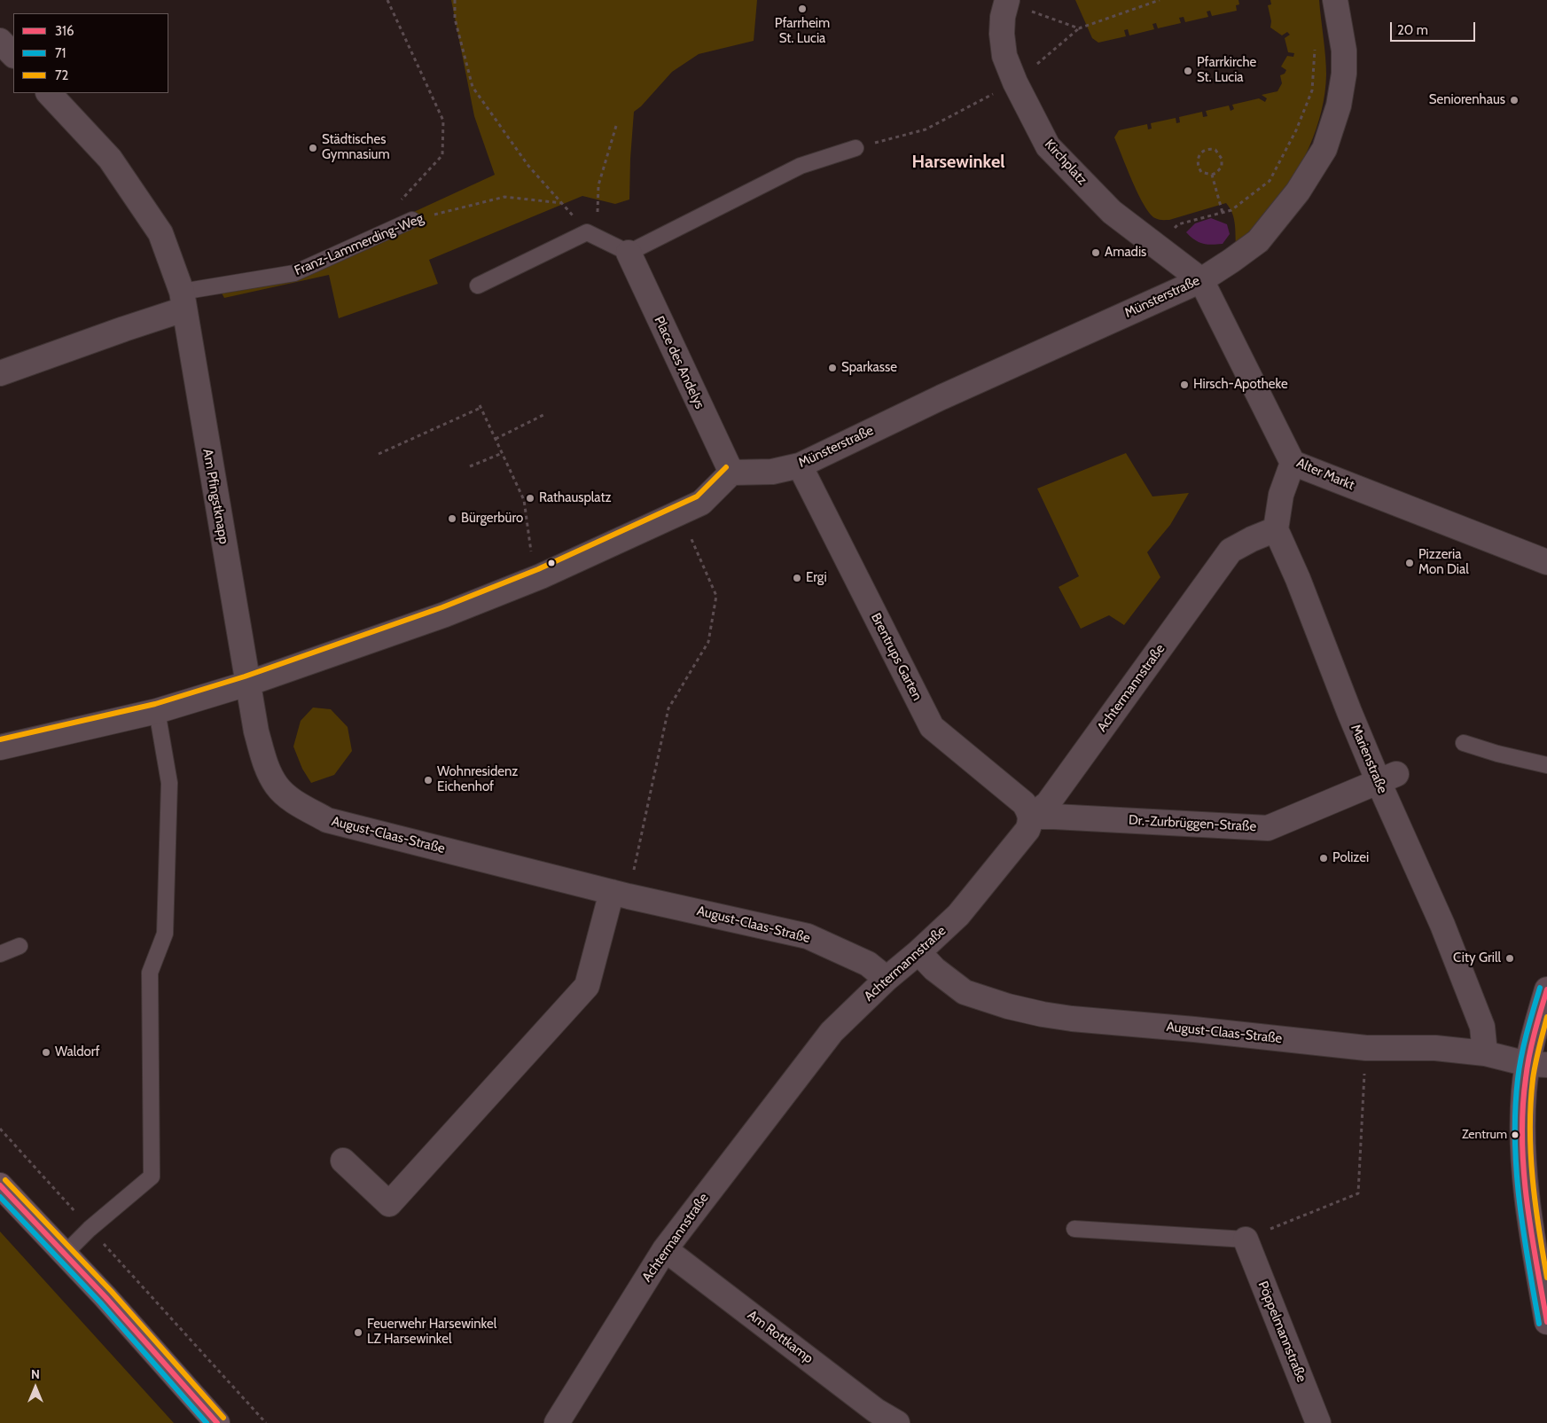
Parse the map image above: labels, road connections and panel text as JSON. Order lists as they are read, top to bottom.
{
  "streets": {
    "street": [
      "Kirchplatz",
      "Münsterstraße",
      "Place des Andelys",
      "Alter Markt",
      "Am Pfingstknapp",
      "Brentrups Garten",
      "Achtermannstraße",
      "Marienstraße",
      "Dr.-Zurbrüggen-Straße",
      "August-Claas-Straße",
      "Pöppelmannstraße",
      "Am Rottkamp"
    ],
    "lane": ["Franz-Lammerding-Weg"]
  },
  "crossings": [
    ["Kirchplatz", "Münsterstraße"],
    ["Kirchplatz", "Alter Markt"],
    ["Franz-Lammerding-Weg", "Am Pfingstknapp"],
    ["Münsterstraße", "Place des Andelys"],
    ["Münsterstraße", "Alter Markt"],
    ["Münsterstraße", "Brentrups Garten"],
    ["Am Pfingstknapp", "August-Claas-Straße"],
    ["Brentrups Garten", "Achtermannstraße"],
    ["Brentrups Garten", "Dr.-Zurbrüggen-Straße"],
    ["Achtermannstraße", "Marienstraße"],
    ["Achtermannstraße", "Dr.-Zurbrüggen-Straße"],
    ["Achtermannstraße", "August-Claas-Straße"],
    ["Achtermannstraße", "Am Rottkamp"],
    ["Marienstraße", "Dr.-Zurbrüggen-Straße"],
    ["Marienstraße", "August-Claas-Straße"]
  ],
  "districts": ["Harsewinkel"],
  "places": [
    "Pfarrheim St. Lucia",
    "Pfarrkirche St. Lucia",
    "Seniorenhaus",
    "Städtisches Gymnasium",
    "Amadis",
    "Sparkasse",
    "Hirsch-Apotheke",
    "Rathausplatz",
    "Bürgerbüro",
    "Pizzeria Mon Dial",
    "Ergi",
    "Wohnresidenz Eichenhof",
    "Polizei",
    "City Grill",
    "Waldorf",
    "Zentrum",
    "Feuerwehr Harsewinkel LZ Harsewinkel"
  ],
  "lines": ["transit line 72", "transit line 71", "transit line 316"],
  "legend": ["316", "71", "72"],
  "scale_bar": "20 m",
  "north": "top"
}
